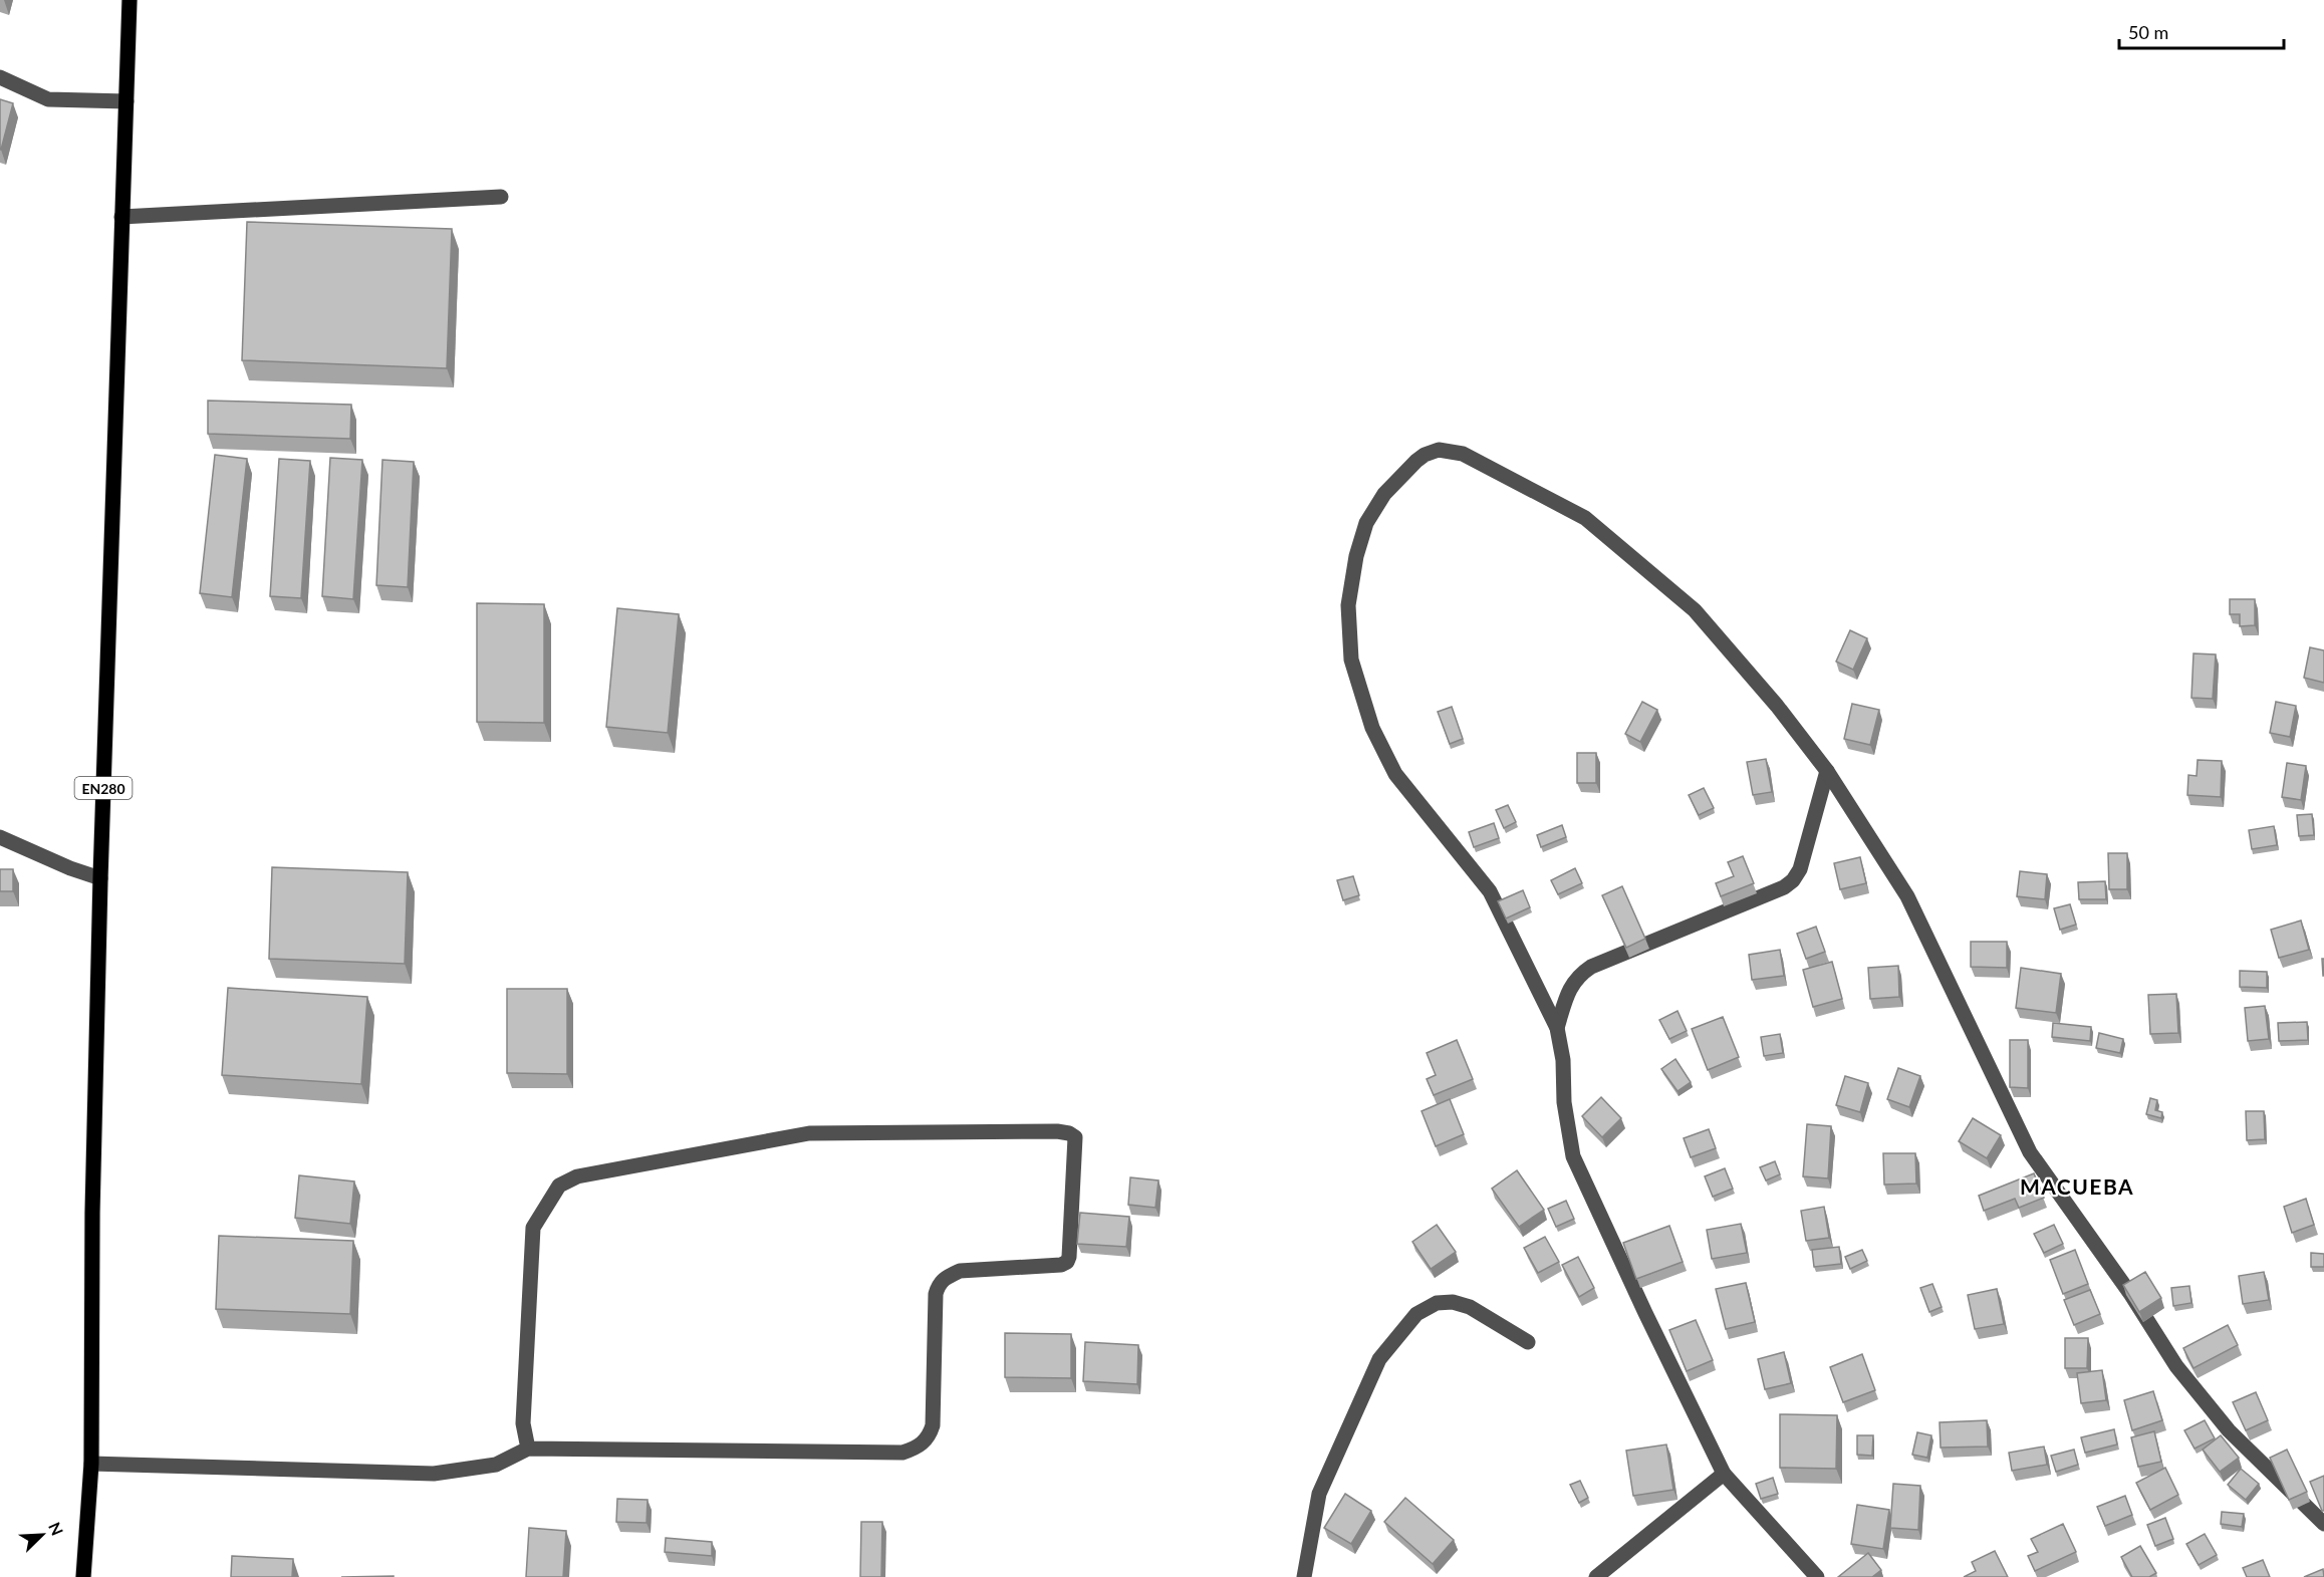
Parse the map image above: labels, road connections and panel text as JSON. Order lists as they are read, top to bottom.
{
  "streets": {
    "main road": ["EN280"]
  },
  "districts": ["MACUEBA"],
  "scale_bar": "50 m",
  "north": "top right"
}
